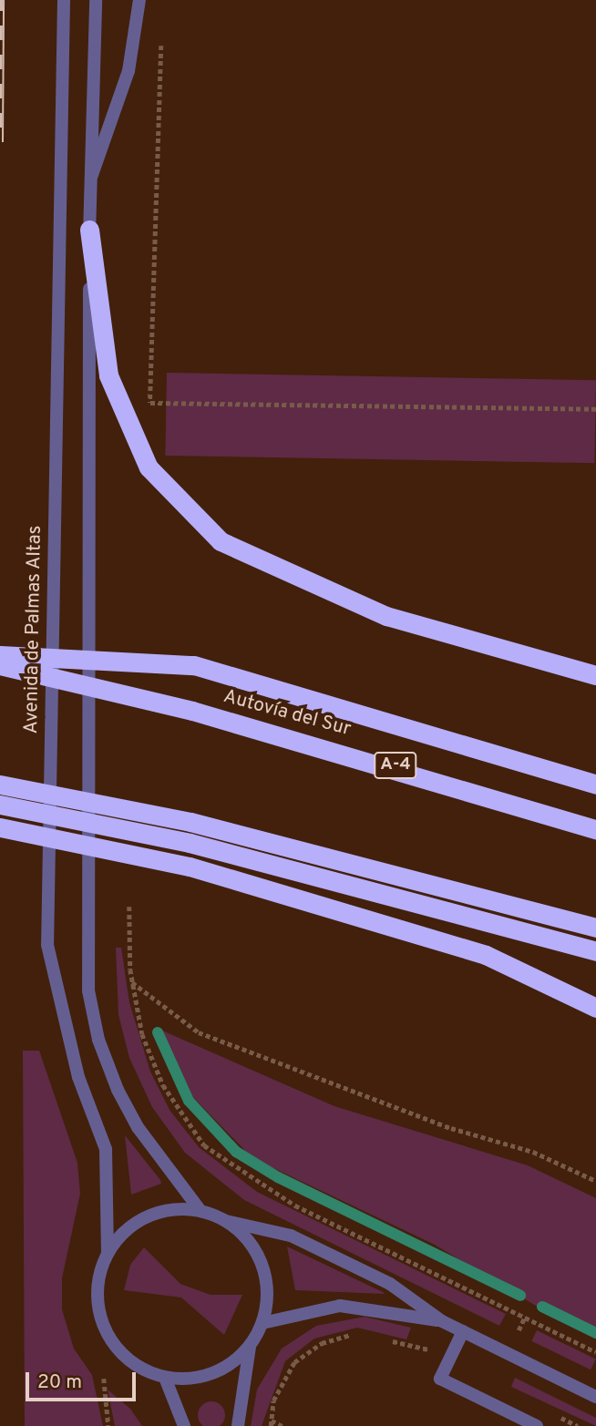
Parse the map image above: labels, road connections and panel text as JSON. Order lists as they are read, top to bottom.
{
  "streets": {
    "highway": ["Autovía del Sur", "A-4"],
    "street": ["Avenida de Palmas Altas"]
  },
  "scale_bar": "20 m"
}
